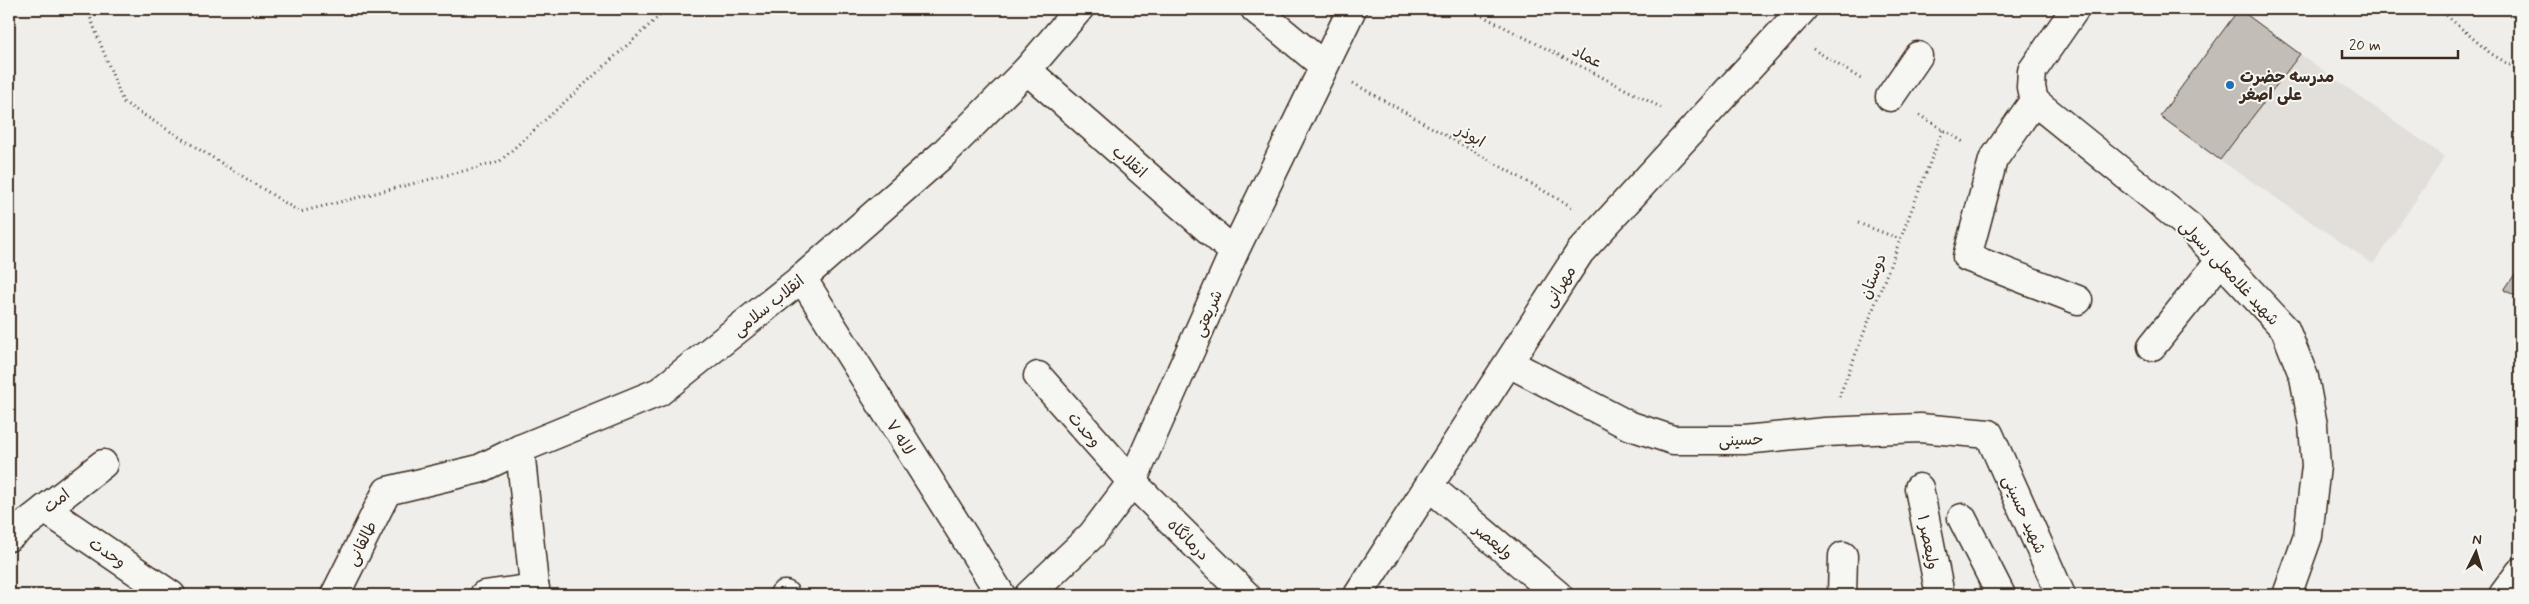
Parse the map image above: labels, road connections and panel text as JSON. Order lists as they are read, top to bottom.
{
  "streets": {
    "street": [
      "انقلاب",
      "شهید غلامعلی رسولی",
      "مهرانی",
      "انقلاب سلامی",
      "شریعتی",
      "وحدت",
      "لاله ۷",
      "حسینی",
      "امت",
      "شهید حسینی",
      "درمانگاه",
      "ولیعصر",
      "ولیعصر ۱",
      "طالقانی"
    ],
    "path": ["عماد", "ابوذر", "دوستان"]
  },
  "crossings": [
    ["عماد", "مهرانی"],
    ["ابوذر", "مهرانی"],
    ["ابوذر", "شریعتی"],
    ["انقلاب", "انقلاب سلامی"],
    ["انقلاب", "شریعتی"],
    ["دوستان", "حسینی"],
    ["مهرانی", "حسینی"],
    ["مهرانی", "ولیعصر"],
    ["انقلاب سلامی", "لاله ۷"],
    ["انقلاب سلامی", "طالقانی"],
    ["شریعتی", "وحدت"],
    ["شریعتی", "درمانگاه"],
    ["وحدت", "امت"],
    ["وحدت", "درمانگاه"],
    ["حسینی", "شهید حسینی"]
  ],
  "places": ["مدرسه حضرت علی اصغر"],
  "scale_bar": "20 m",
  "north": "top"
}
